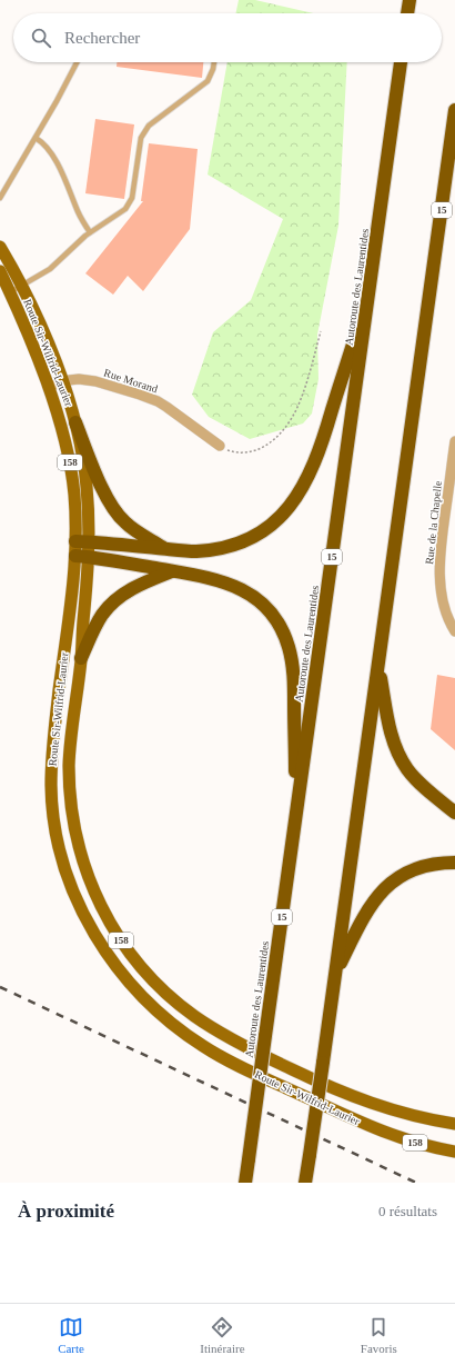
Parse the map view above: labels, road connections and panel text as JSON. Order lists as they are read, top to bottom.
{
  "streets": {
    "highway": ["15", "Autoroute des Laurentides"],
    "main road": ["Route Sir-Wilfrid-Laurier", "158"],
    "street": ["Rue Morand", "Rue de la Chapelle"]
  },
  "crossings": [
    ["Route Sir-Wilfrid-Laurier", "Rue Morand"]
  ],
  "page": {
    "search": "Rechercher",
    "heading": ["À proximité", "0 résultats"],
    "nav": ["Carte", "Itinéraire", "Favoris"]
  }
}
